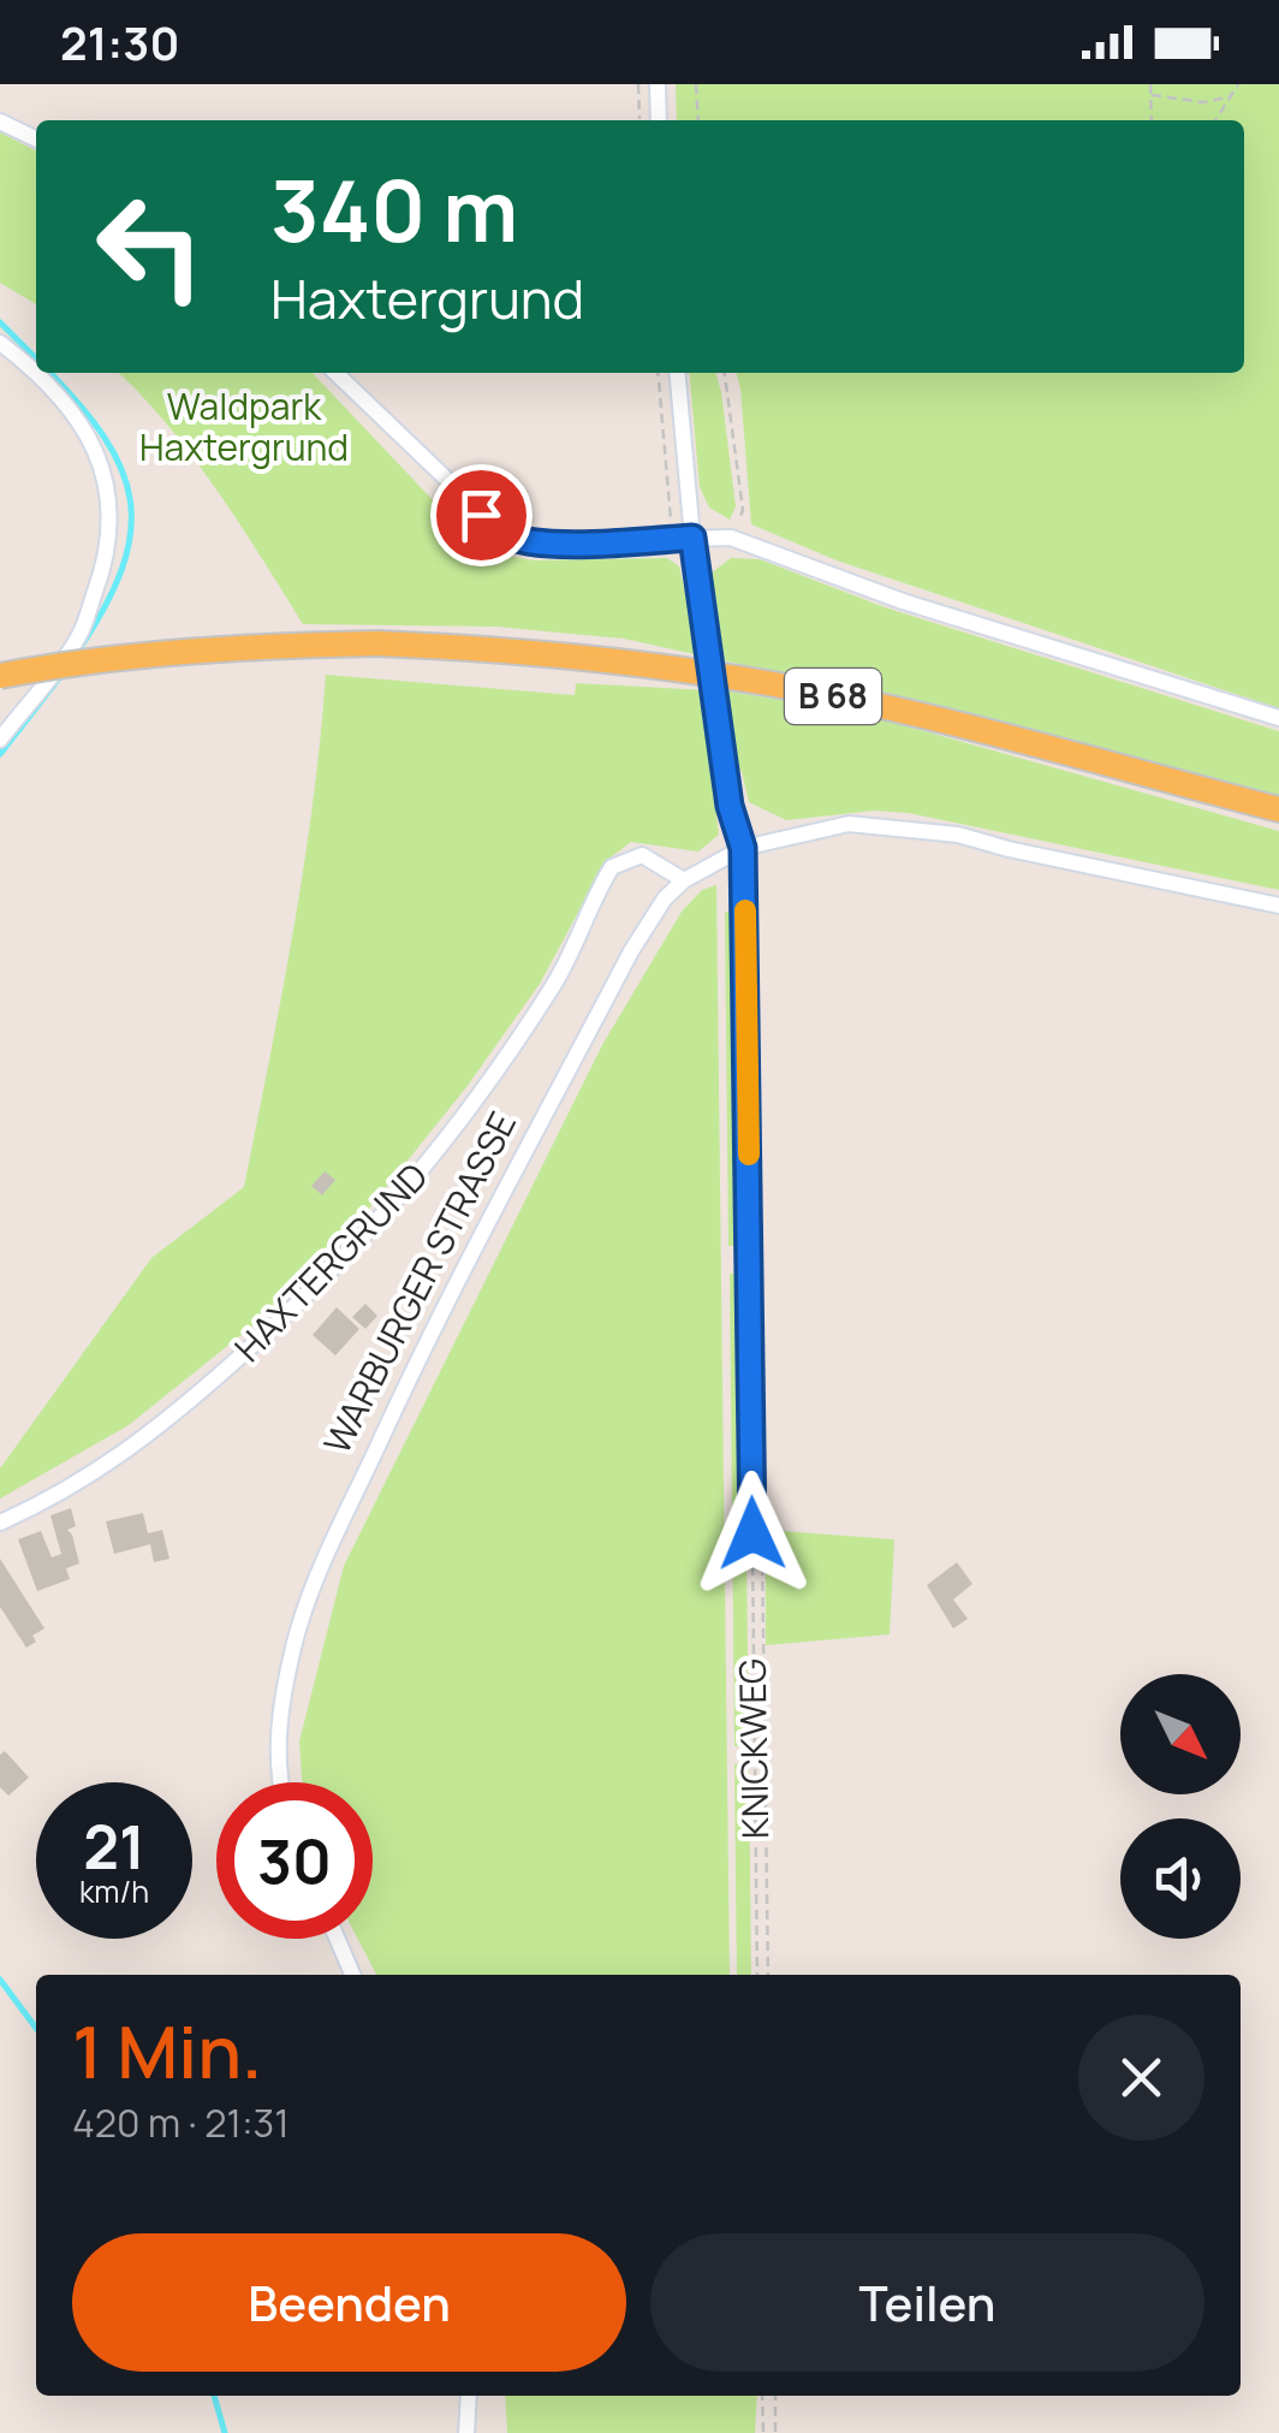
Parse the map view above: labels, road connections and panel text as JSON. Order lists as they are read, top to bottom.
{
  "streets": {
    "main road": ["B 68"],
    "street": ["HAXTERGRUND", "WARBURGER STRASSE"],
    "path": ["KNICKWEG"]
  },
  "crossings": [
    ["HAXTERGRUND", "WARBURGER STRASSE"]
  ],
  "parks": ["Waldpark Haxtergrund"],
  "north": "bottom right",
  "page": {
    "status": "21:30",
    "turn": ["340 m", "Haxtergrund"],
    "speed": "21 km/h",
    "limit": "30",
    "heading": ["1 Min.", "420 m · 21:31"],
    "buttons": ["Beenden", "Teilen"]
  }
}
